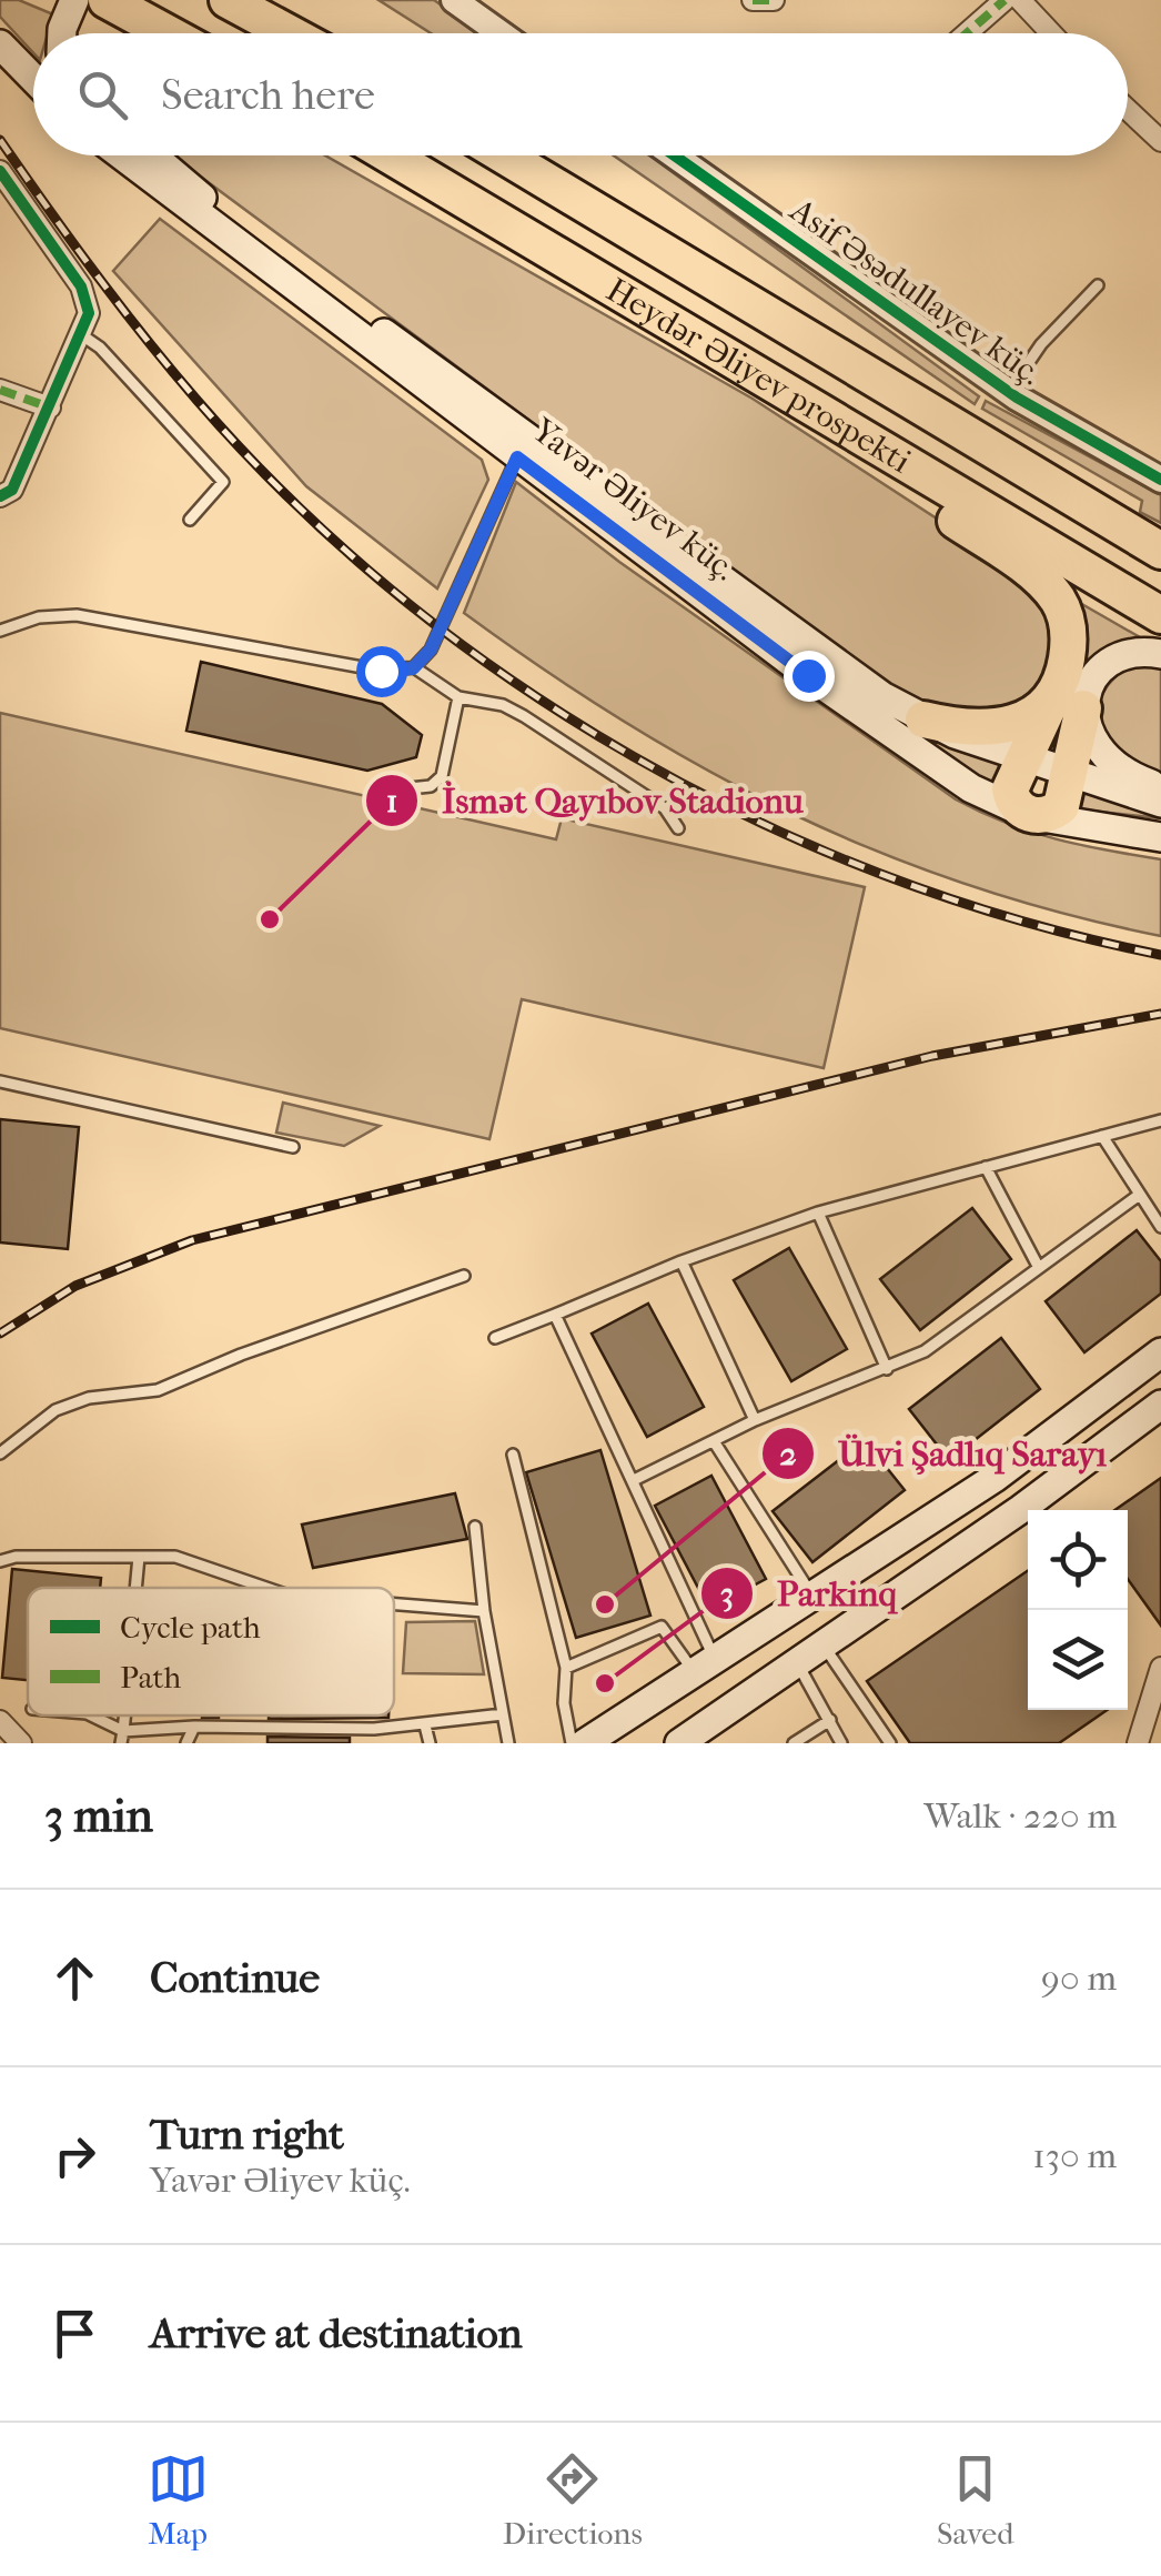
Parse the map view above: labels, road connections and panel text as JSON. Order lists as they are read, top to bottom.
{
  "streets": {
    "highway": ["Heydər Əliyev prospekti"],
    "main road": ["Yavər Əliyev küç."],
    "street": ["Asif Əsədullayev küç."]
  },
  "places": ["İsmət Qayıbov Stadionu", "Ülvi Şadlıq Sarayı", "Parkinq"],
  "legend": ["Cycle path", "Path"],
  "page": {
    "search": "Search here",
    "heading": ["3 min", "Walk · 220 m"],
    "list": [
      ["Continue", "90 m"],
      ["Turn right", "Yavər Əliyev küç.", "130 m"],
      "Arrive at destination"
    ],
    "nav": ["Map", "Directions", "Saved"]
  }
}
